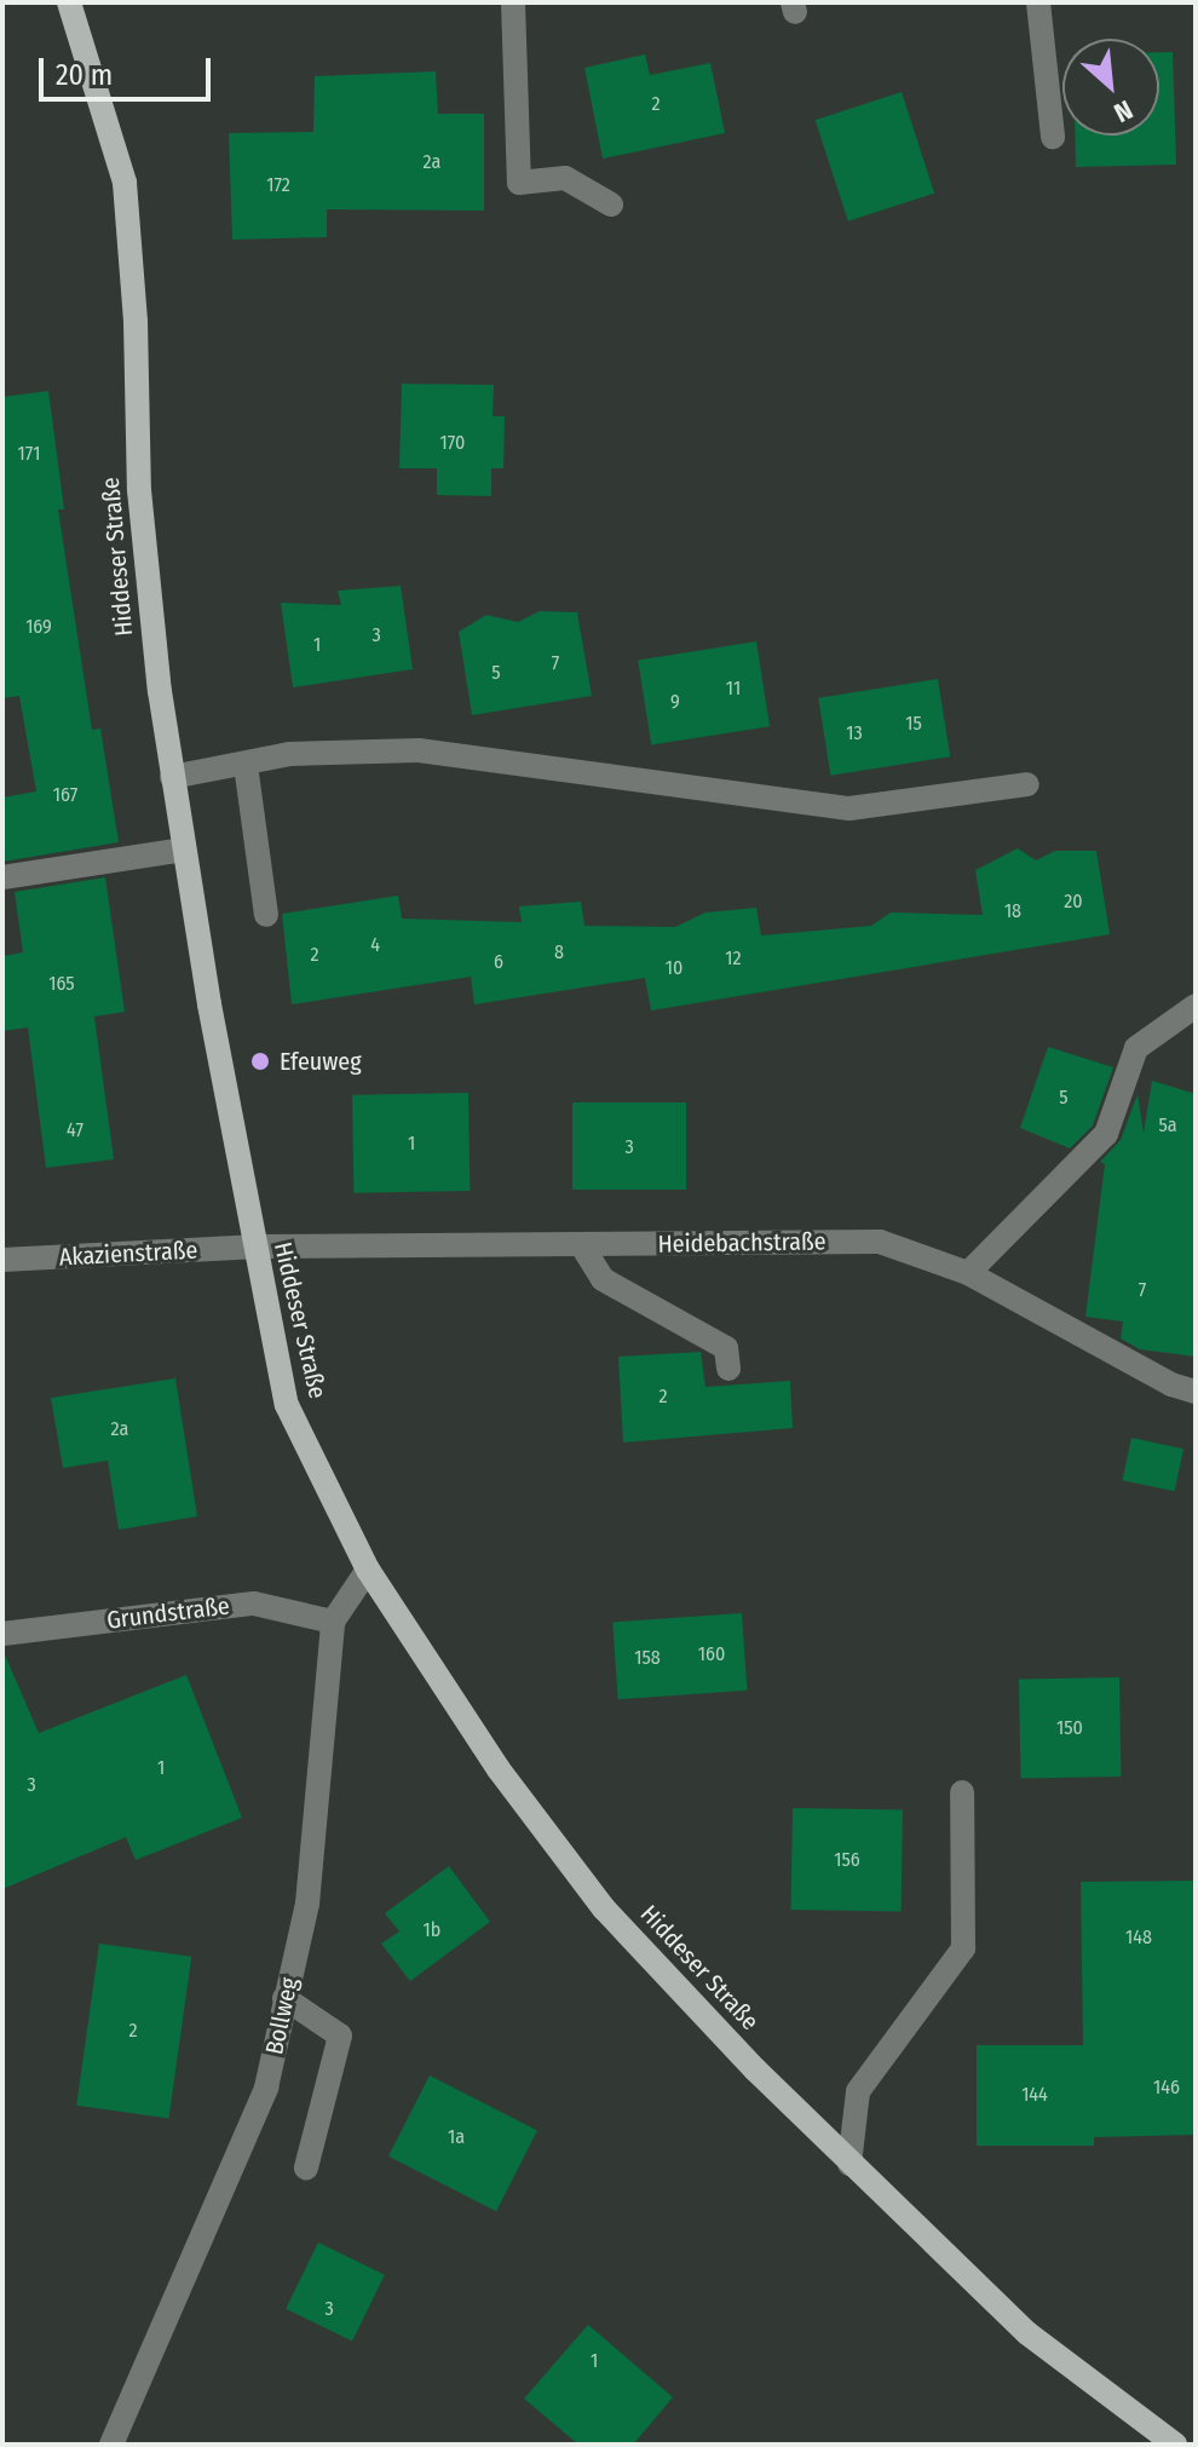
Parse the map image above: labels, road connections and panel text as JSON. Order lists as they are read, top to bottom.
{
  "streets": {
    "main road": ["Hiddeser Straße"],
    "street": [
      "Heidebachstraße",
      "Akazienstraße",
      "Grundstraße",
      "Bollweg"
    ]
  },
  "crossings": [
    ["Hiddeser Straße", "Heidebachstraße"],
    ["Hiddeser Straße", "Akazienstraße"],
    ["Hiddeser Straße", "Bollweg"],
    ["Heidebachstraße", "Akazienstraße"],
    ["Grundstraße", "Bollweg"]
  ],
  "places": ["Efeuweg"],
  "house_numbers": [
    "2",
    "2a",
    "172",
    "170",
    "171",
    "169",
    "3",
    "1",
    "7",
    "5",
    "11",
    "9",
    "15",
    "13",
    "167",
    "20",
    "18",
    "4",
    "8",
    "2",
    "12",
    "6",
    "10",
    "165",
    "5",
    "5a",
    "47",
    "1",
    "3",
    "7",
    "2",
    "2a",
    "160",
    "158",
    "150",
    "1",
    "3",
    "156",
    "1b",
    "148",
    "2",
    "146",
    "144",
    "1a",
    "3",
    "1"
  ],
  "scale_bar": "20 m",
  "north": "bottom right"
}
